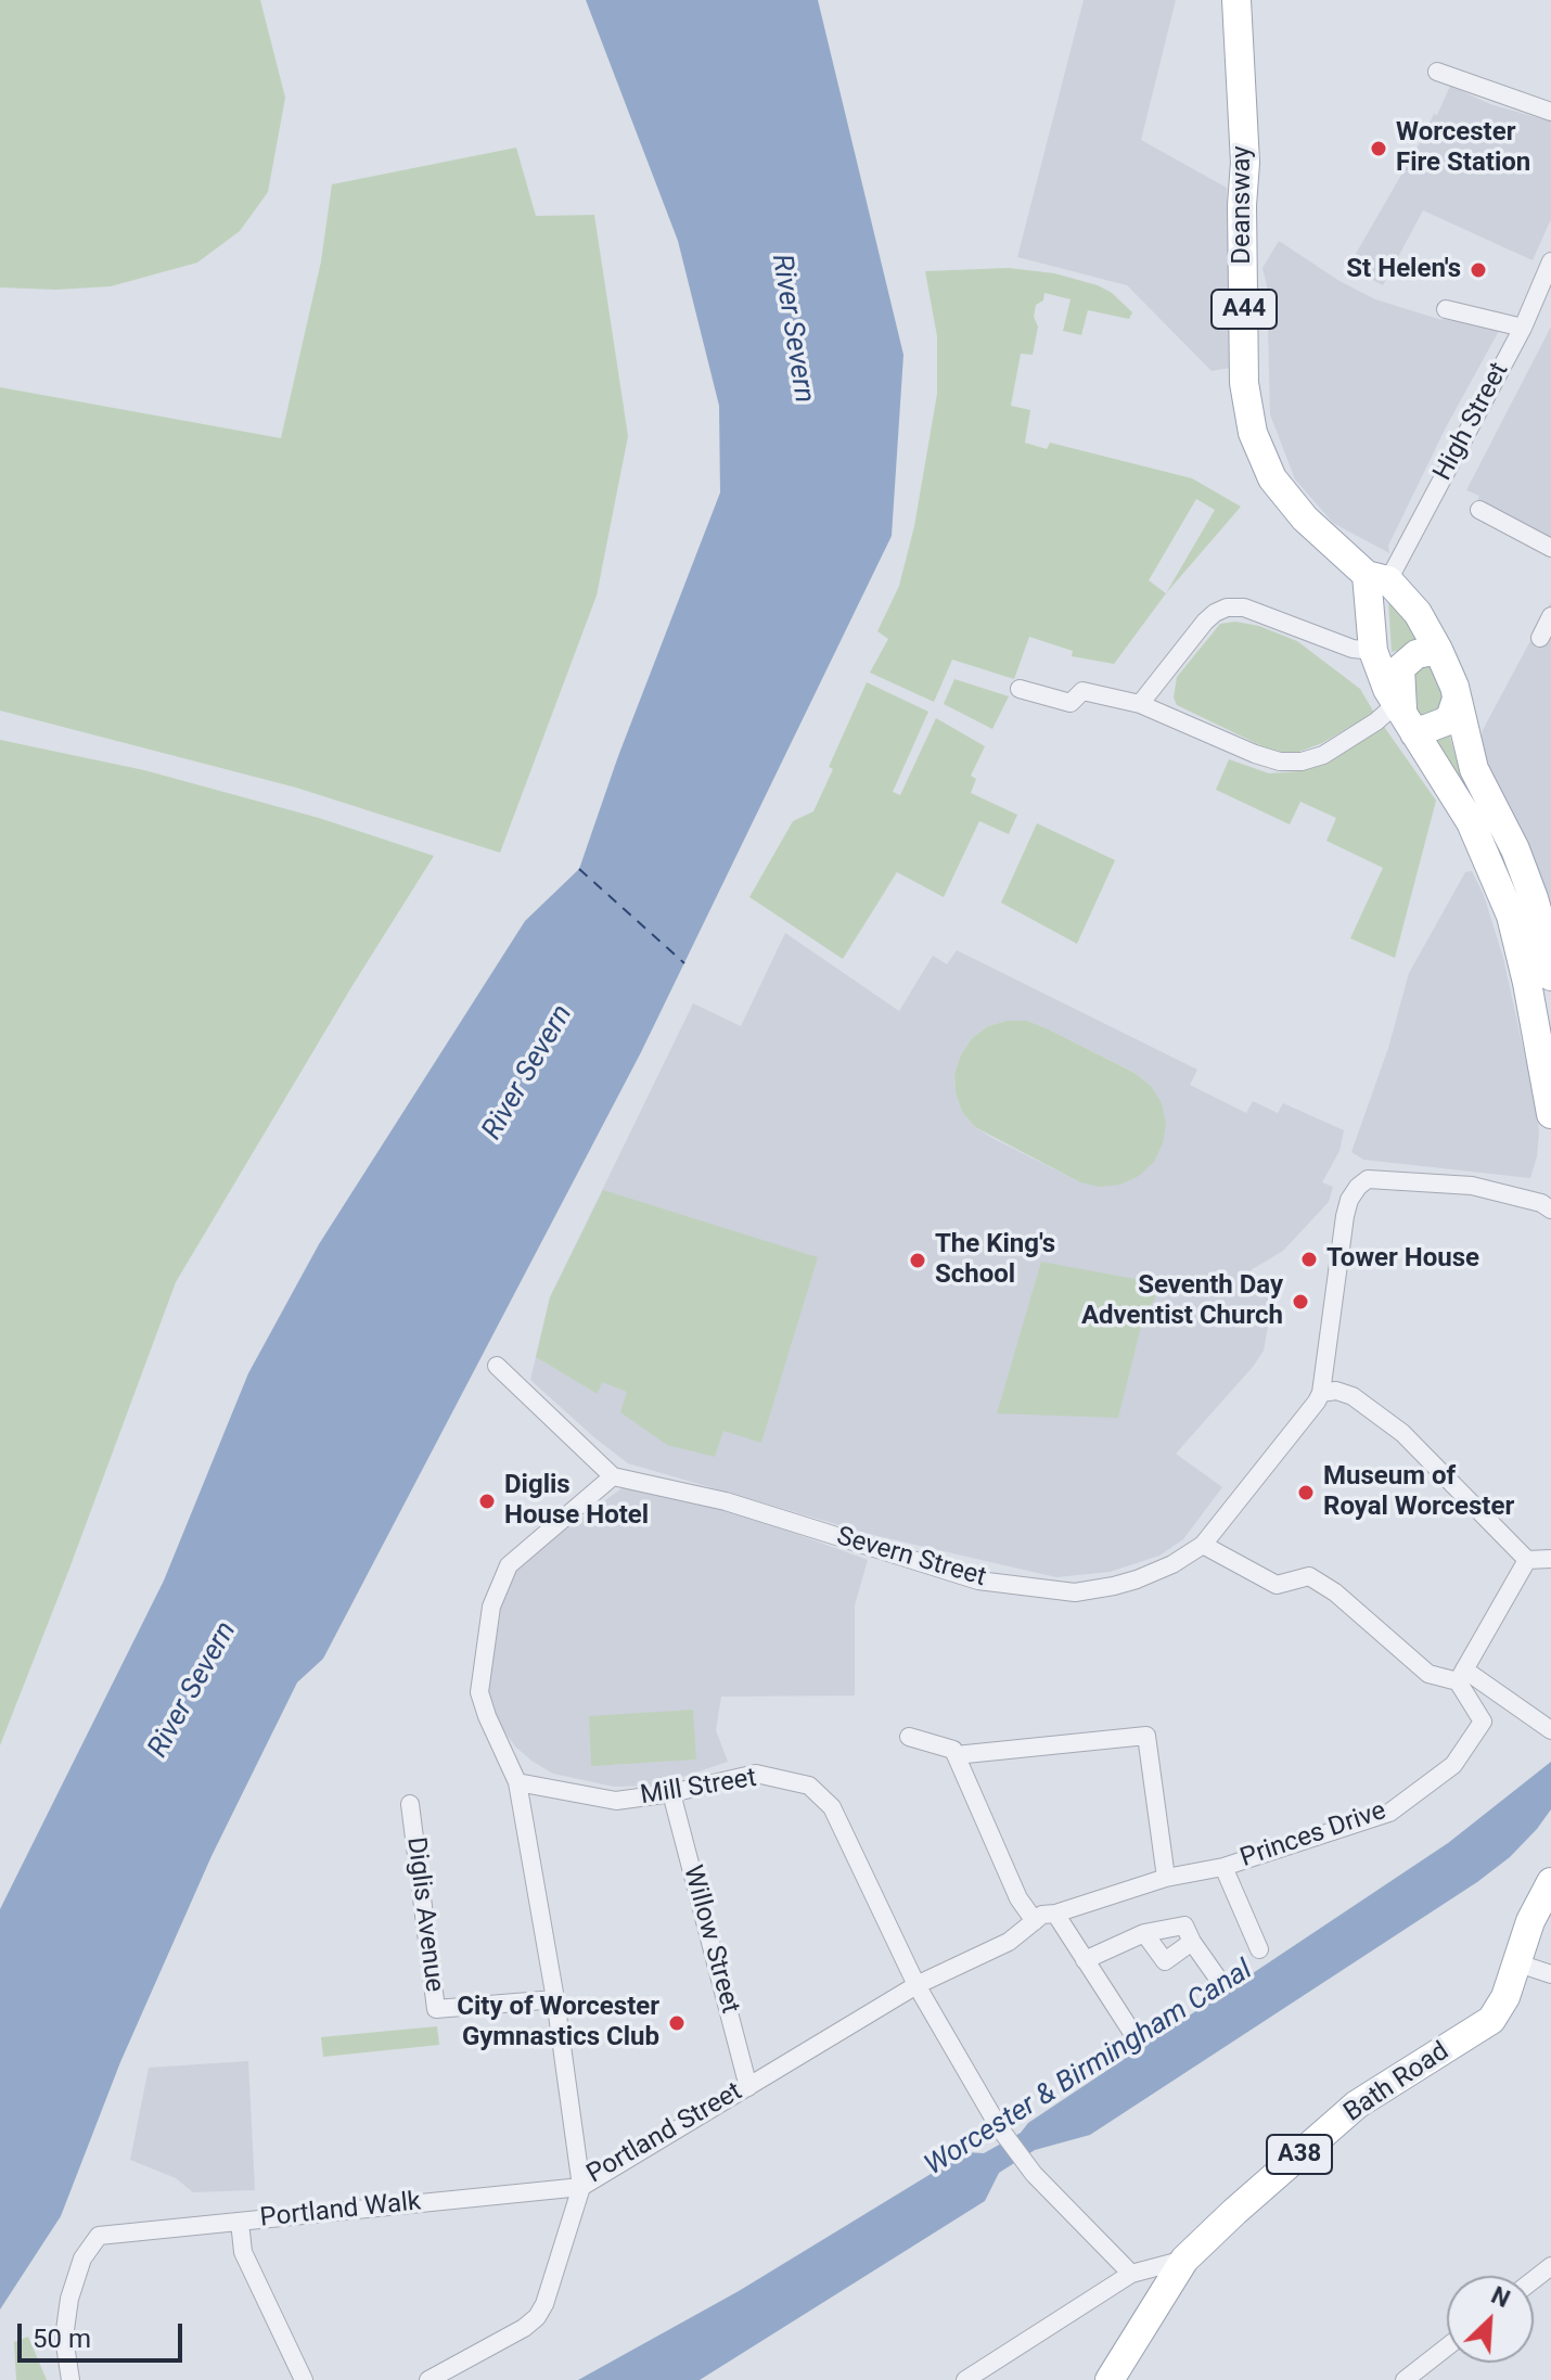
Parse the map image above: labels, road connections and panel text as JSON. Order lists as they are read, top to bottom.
{
  "streets": {
    "main road": [
      "Deansway",
      "A44",
      "Bath Road",
      "A38"
    ],
    "street": [
      "High Street",
      "Severn Street",
      "Mill Street",
      "Princes Drive",
      "Diglis Avenue",
      "Willow Street",
      "Portland Street",
      "Portland Walk"
    ]
  },
  "crossings": [
    ["Deansway", "A44"],
    ["Deansway", "High Street"],
    ["A44", "High Street"],
    ["Mill Street", "Willow Street"],
    ["Mill Street", "Portland Street"],
    ["Princes Drive", "Portland Street"],
    ["Diglis Avenue", "Portland Street"],
    ["Willow Street", "Portland Street"],
    ["Bath Road", "A38"],
    ["Portland Street", "Portland Walk"]
  ],
  "water": ["River Severn", "Worcester & Birmingham Canal"],
  "places": [
    "Worcester Fire Station",
    "St Helen's",
    "Tower House",
    "The King's School",
    "Seventh Day Adventist Church",
    "Museum of Royal Worcester",
    "Diglis House Hotel",
    "City of Worcester Gymnastics Club"
  ],
  "scale_bar": "50 m",
  "north": "top right"
}
